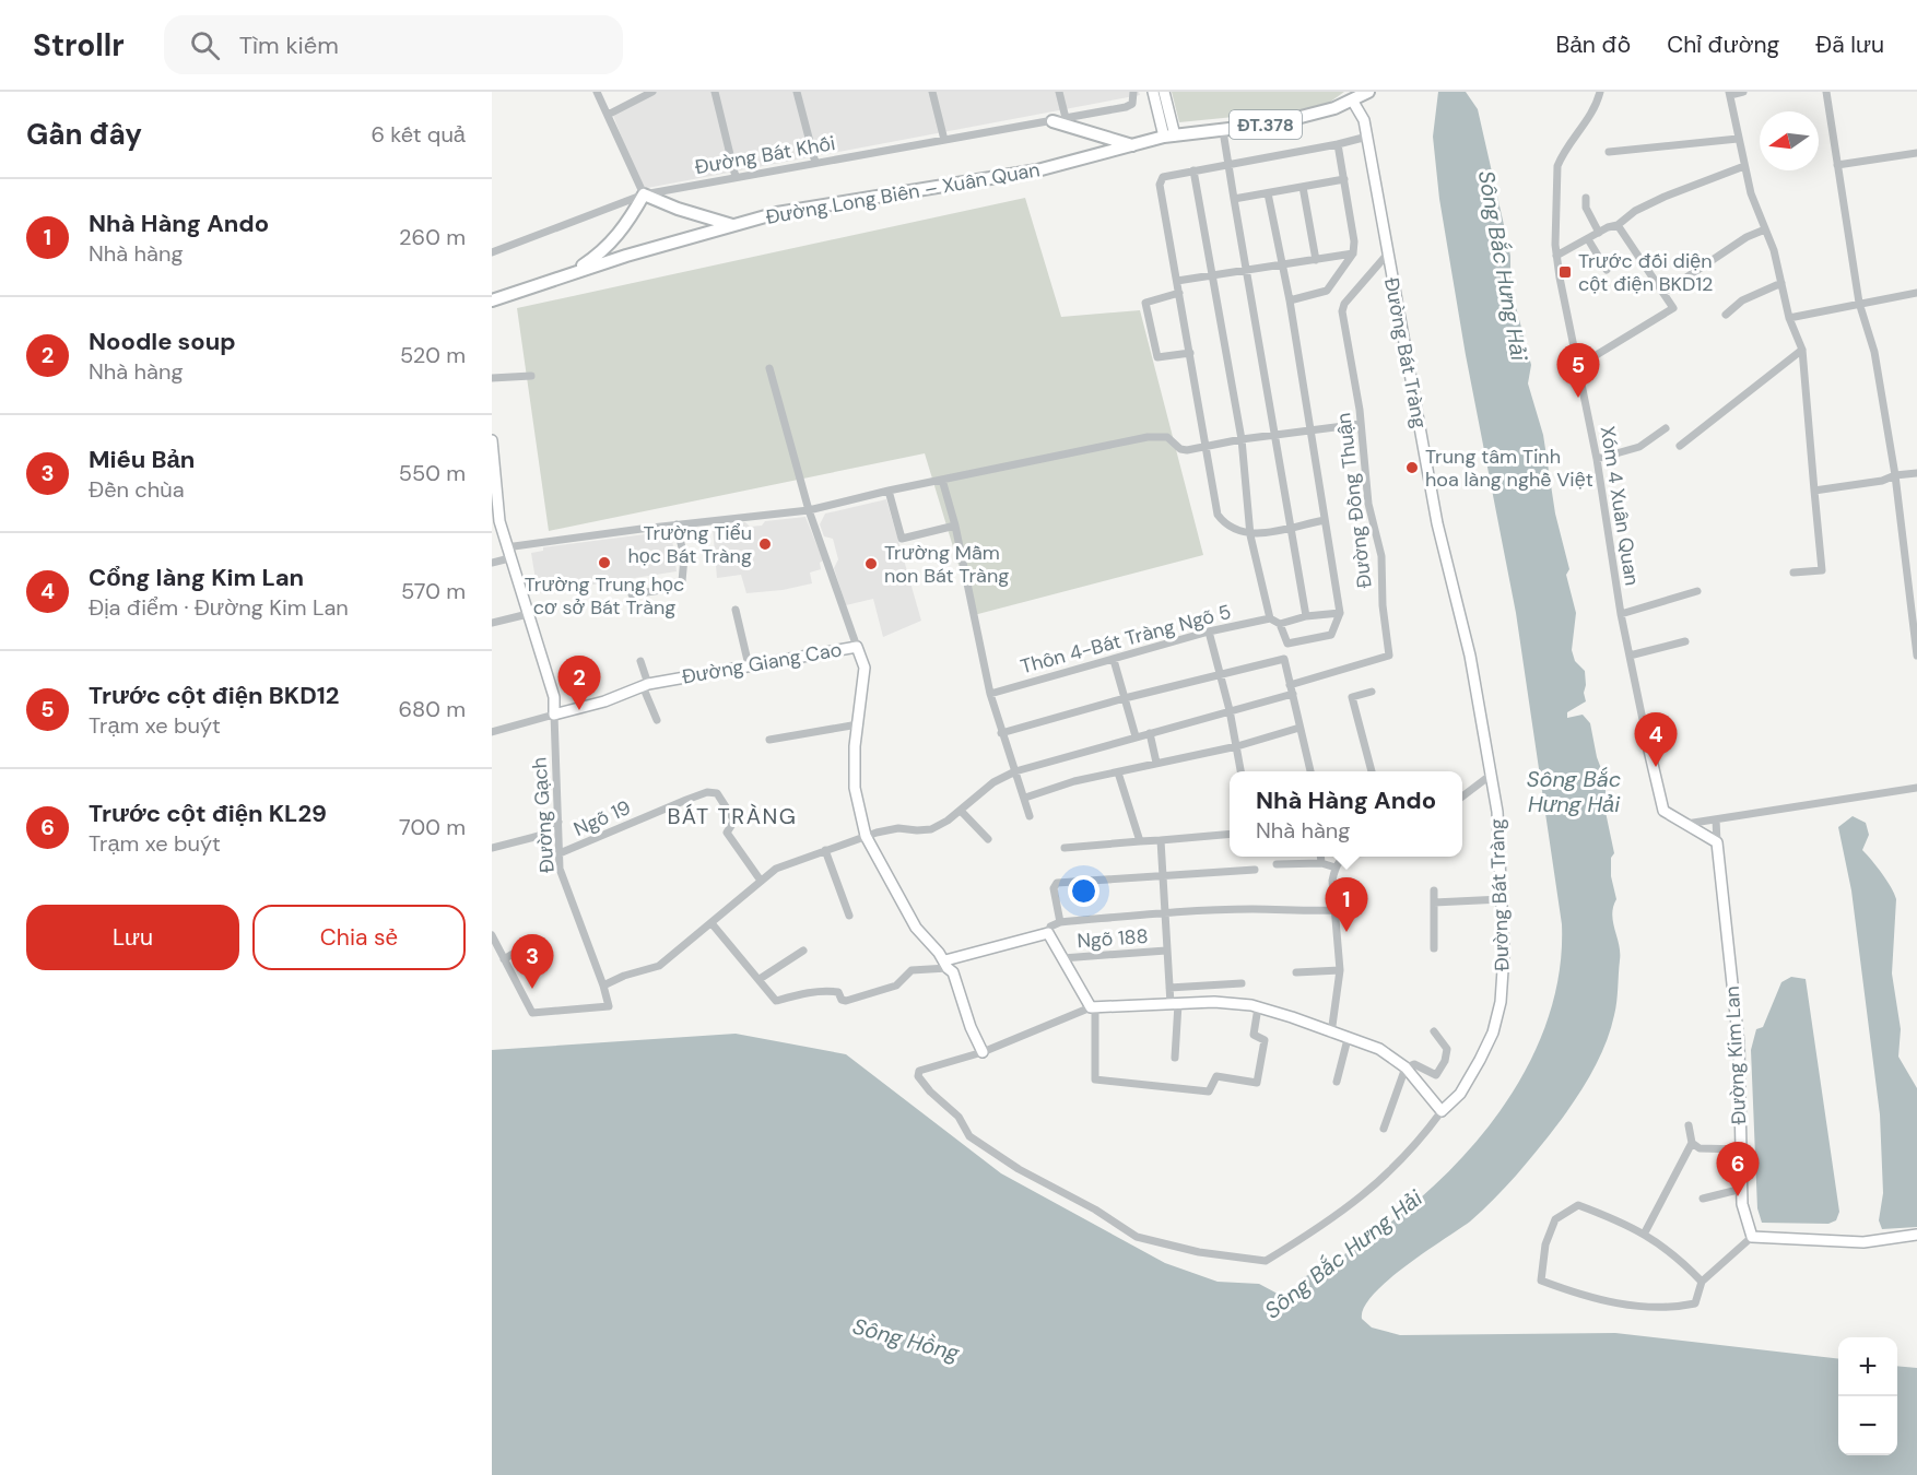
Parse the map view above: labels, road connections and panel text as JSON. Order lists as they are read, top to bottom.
{
  "streets": {
    "main road": ["ĐT.378", "Đường Long Biên – Xuân Quan"],
    "street": [
      "Đường Bát Khối",
      "Đường Bát Tràng",
      "Đường Đồng Thuận",
      "Xóm 4 Xuân Quan",
      "Thôn 4-Bát Tràng Ngõ 5",
      "Đường Giang Cao",
      "Đường Gạch",
      "Ngõ 19",
      "Ngõ 188",
      "Đường Kim Lan"
    ]
  },
  "crossings": [
    ["ĐT.378", "Đường Long Biên – Xuân Quan"],
    ["ĐT.378", "Đường Bát Tràng"],
    ["Đường Bát Tràng", "Đường Đồng Thuận"],
    ["Đường Giang Cao", "Đường Gạch"],
    ["Đường Gạch", "Ngõ 19"]
  ],
  "districts": ["BÁT TRÀNG"],
  "water": ["Sông Bắc Hưng Hải", "Sông Hồng"],
  "places": {
    "transit": ["Trước đối diện cột điện BKD12"],
    "other": [
      "Trung tâm Tinh hoa làng nghề Việt",
      "Trường Tiểu học Bát Tràng",
      "Trường Trung học cơ sở Bát Tràng",
      "Trường Mầm non Bát Tràng"
    ]
  },
  "north": "left",
  "page": {
    "header": "Strollr",
    "search": "Tìm kiếm",
    "nav": ["Bản đồ", "Chỉ đường", "Đã lưu"],
    "heading": ["Gần đây", "6 kết quả"],
    "list": [
      {
        "mark": "1",
        "name": "Nhà Hàng Ando",
        "note": "Nhà hàng",
        "value": "260 m"
      },
      {
        "mark": "2",
        "name": "Noodle soup",
        "note": "Nhà hàng",
        "value": "520 m"
      },
      {
        "mark": "3",
        "name": "Miếu Bản",
        "note": "Đền chùa",
        "value": "550 m"
      },
      {
        "mark": "4",
        "name": "Cổng làng Kim Lan",
        "note": "Địa điểm · Đường Kim Lan",
        "value": "570 m"
      },
      {
        "mark": "5",
        "name": "Trước cột điện BKD12",
        "note": "Trạm xe buýt",
        "value": "680 m"
      },
      {
        "mark": "6",
        "name": "Trước cột điện KL29",
        "note": "Trạm xe buýt",
        "value": "700 m"
      }
    ],
    "pins": [
      "5",
      "2",
      "4",
      "1",
      "3",
      "6"
    ],
    "popup": ["Nhà Hàng Ando", "Nhà hàng"],
    "buttons": ["Lưu", "Chia sẻ"],
    "map_buttons": ["+", "−"]
  }
}
